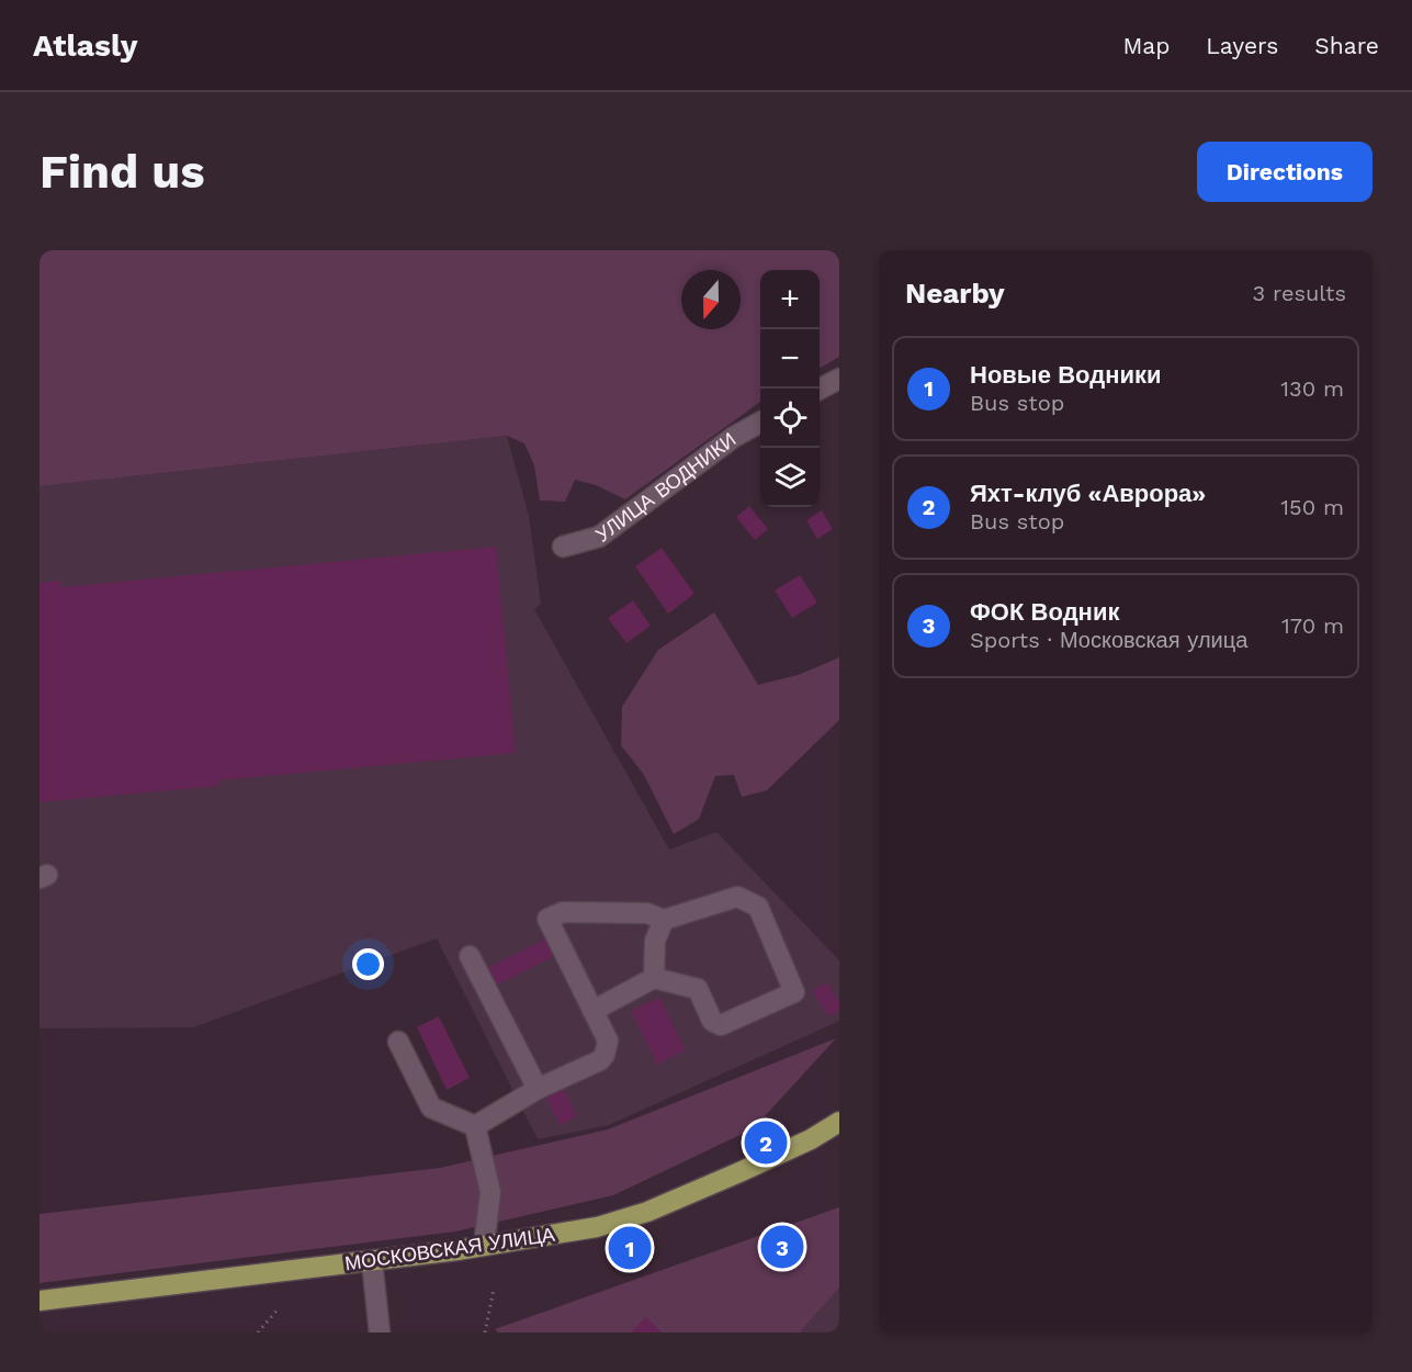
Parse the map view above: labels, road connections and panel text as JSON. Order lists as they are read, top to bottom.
{
  "streets": {
    "main road": ["МОСКОВСКАЯ УЛИЦА"],
    "street": ["УЛИЦА ВОДНИКИ"]
  },
  "north": "bottom",
  "page": {
    "header": "Atlasly",
    "nav": ["Map", "Layers", "Share"],
    "buttons": "Directions",
    "title": "Find us",
    "heading": ["Nearby", "3 results"],
    "map_buttons": ["+", "−"],
    "list": [
      {
        "mark": "1",
        "name": "Новые Водники",
        "note": "Bus stop",
        "value": "130 m"
      },
      {
        "mark": "2",
        "name": "Яхт-клуб «Аврора»",
        "note": "Bus stop",
        "value": "150 m"
      },
      {
        "mark": "3",
        "name": "ФОК Водник",
        "note": "Sports · Московская улица",
        "value": "170 m"
      }
    ],
    "pins": ["2", "3", "1"]
  }
}
